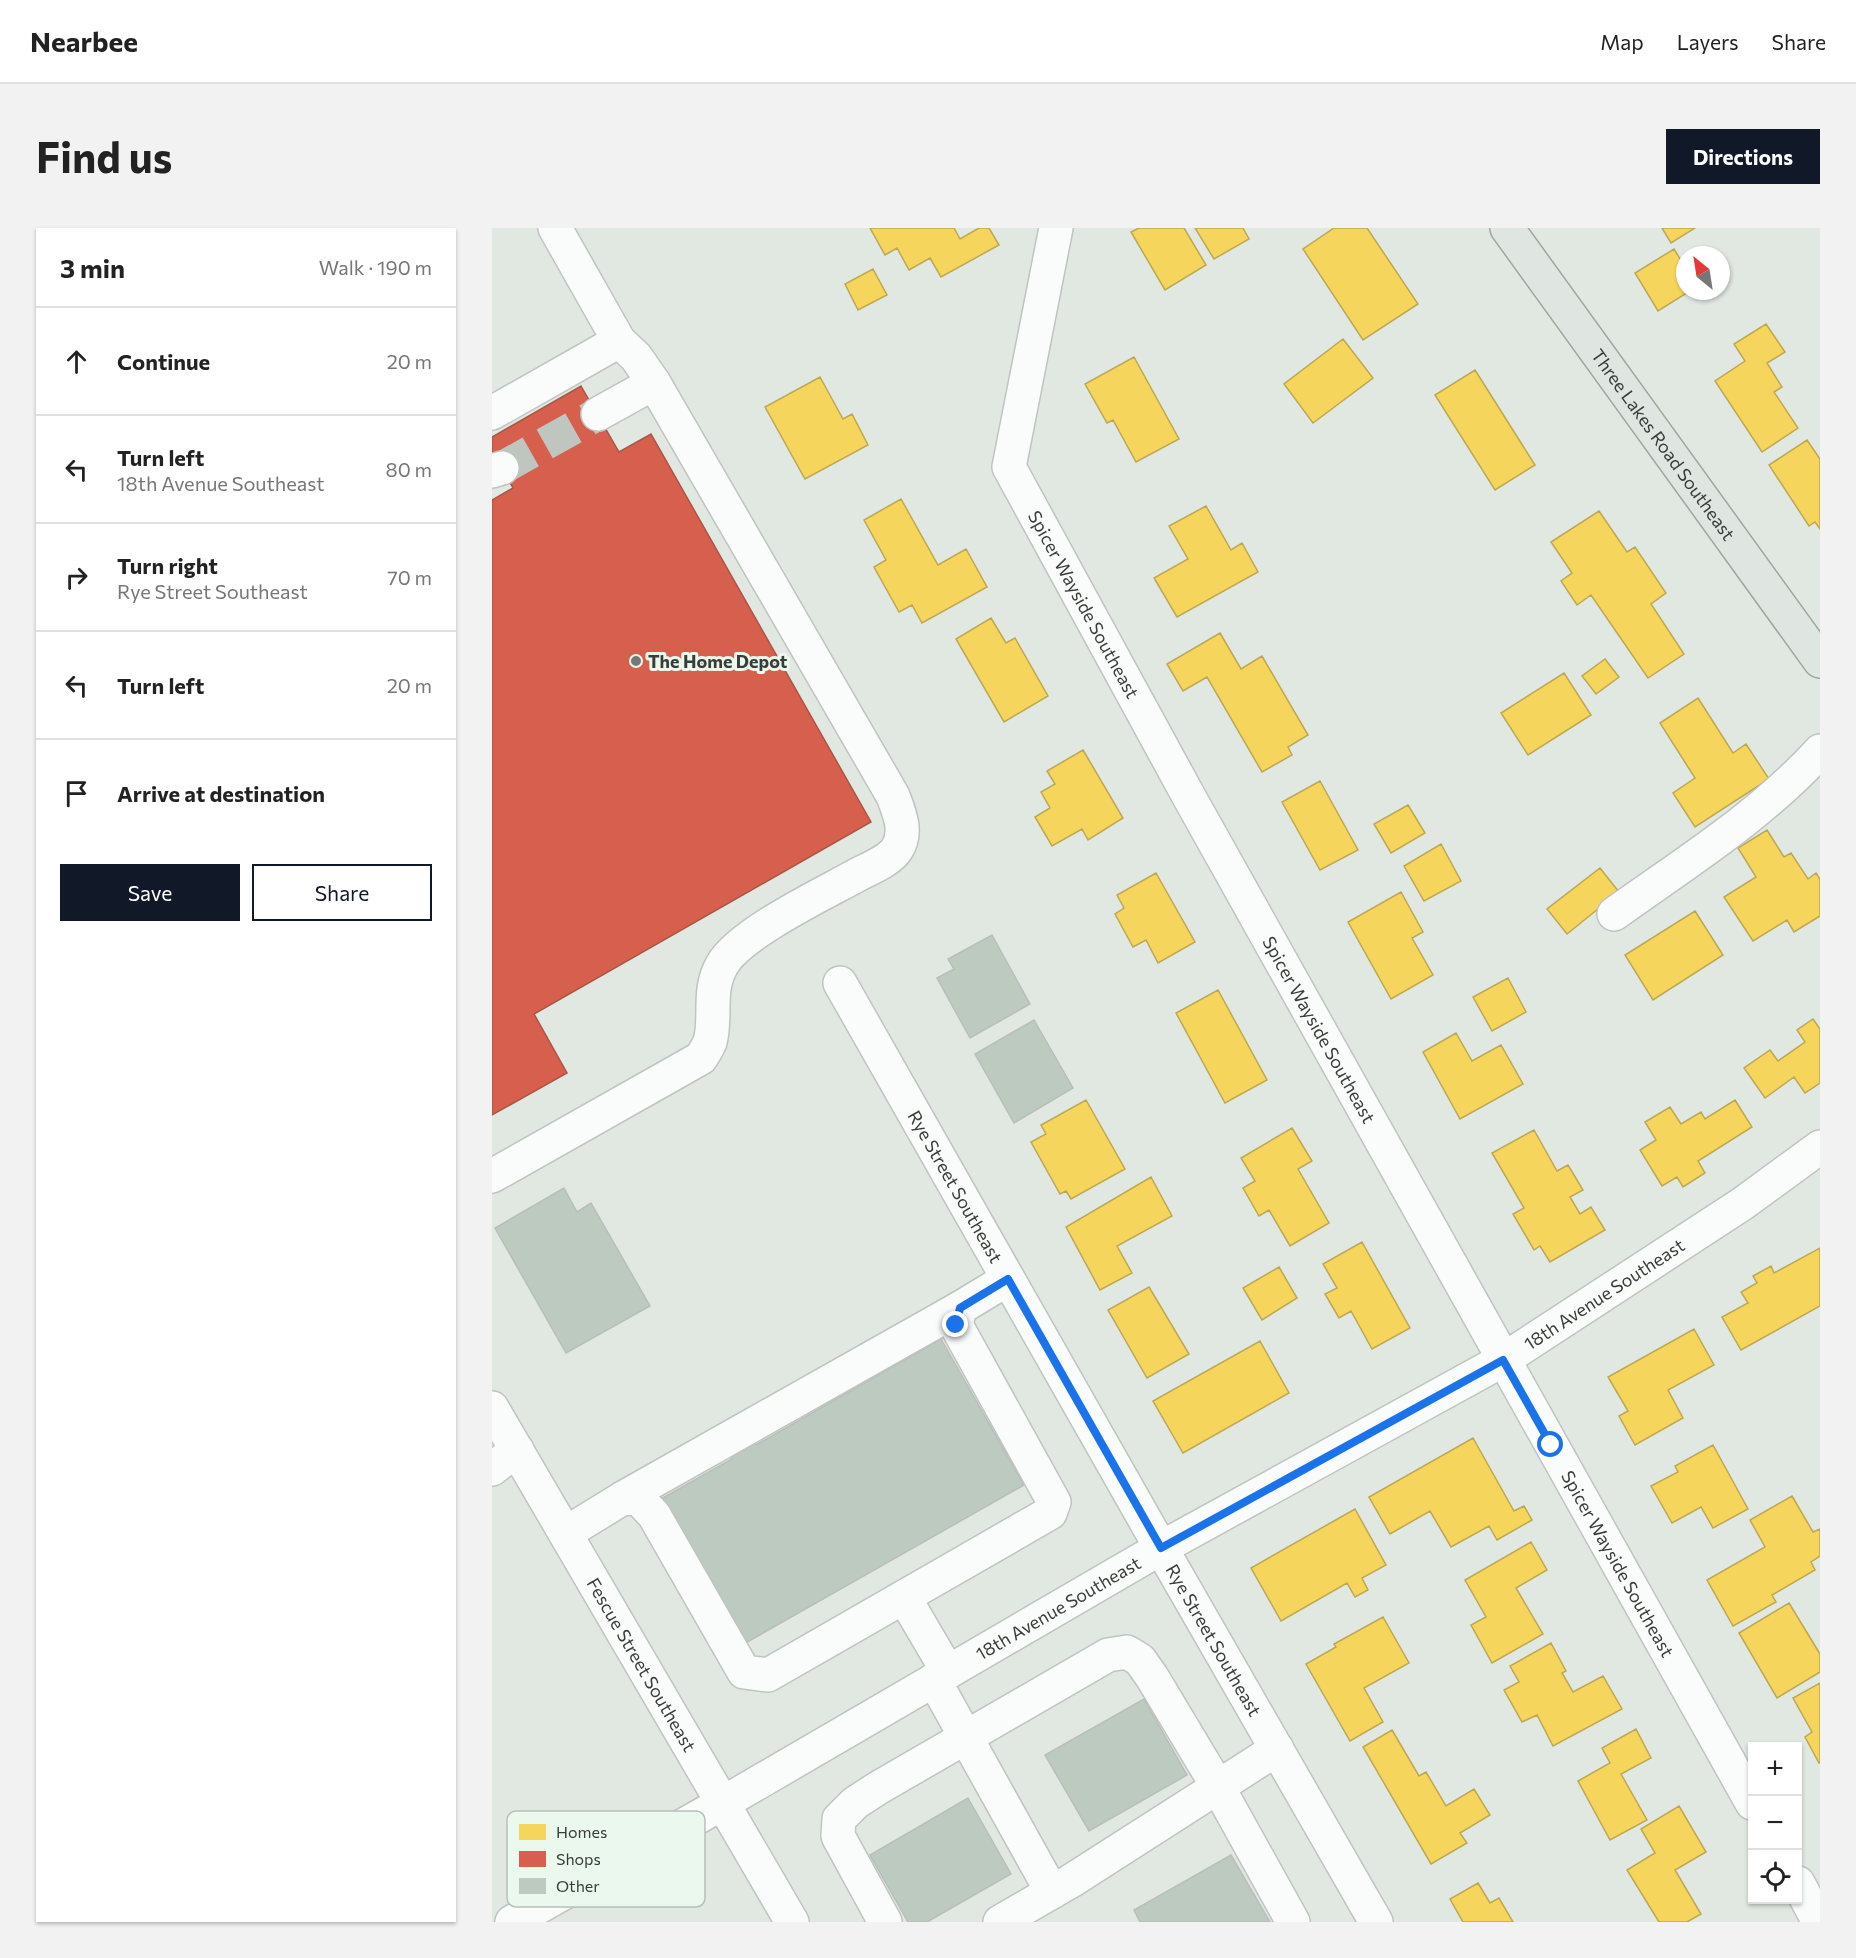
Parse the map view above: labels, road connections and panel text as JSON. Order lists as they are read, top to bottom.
{
  "streets": {
    "main road": ["Three Lakes Road Southeast"],
    "street": [
      "Spicer Wayside Southeast",
      "Rye Street Southeast",
      "18th Avenue Southeast",
      "Fescue Street Southeast"
    ]
  },
  "crossings": [
    ["Spicer Wayside Southeast", "18th Avenue Southeast"],
    ["Rye Street Southeast", "18th Avenue Southeast"],
    ["18th Avenue Southeast", "Fescue Street Southeast"]
  ],
  "places": ["The Home Depot"],
  "legend": ["Homes", "Shops", "Other"],
  "north": "top left",
  "page": {
    "header": "Nearbee",
    "nav": ["Map", "Layers", "Share"],
    "buttons": [
      "Directions",
      ["Save", "Share"]
    ],
    "title": "Find us",
    "heading": ["3 min", "Walk · 190 m"],
    "list": [
      ["Continue", "20 m"],
      ["Turn left", "18th Avenue Southeast", "80 m"],
      ["Turn right", "Rye Street Southeast", "70 m"],
      ["Turn left", "20 m"],
      "Arrive at destination"
    ],
    "map_buttons": ["+", "−"]
  }
}
